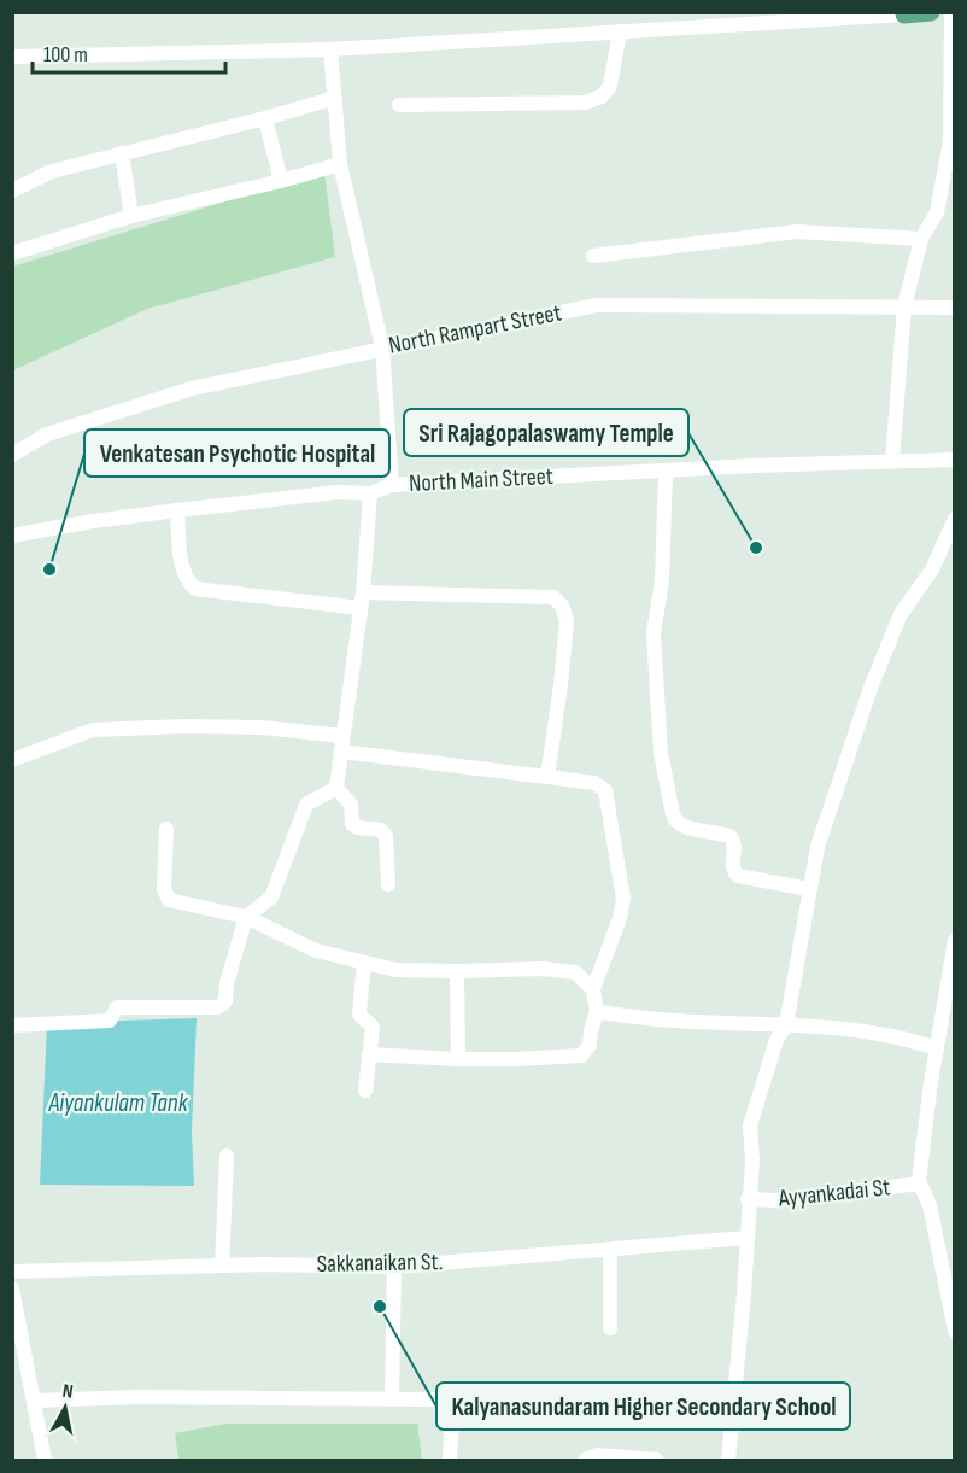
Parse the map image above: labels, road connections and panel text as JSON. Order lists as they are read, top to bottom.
{
  "streets": {
    "street": [
      "North Rampart Street",
      "North Main Street",
      "Ayyankadai St",
      "Sakkanaikan St."
    ]
  },
  "water": ["Aiyankulam Tank"],
  "places": ["Sri Rajagopalaswamy Temple", "Venkatesan Psychotic Hospital", "Kalyanasundaram Higher Secondary School"],
  "scale_bar": "100 m",
  "north": "top"
}
